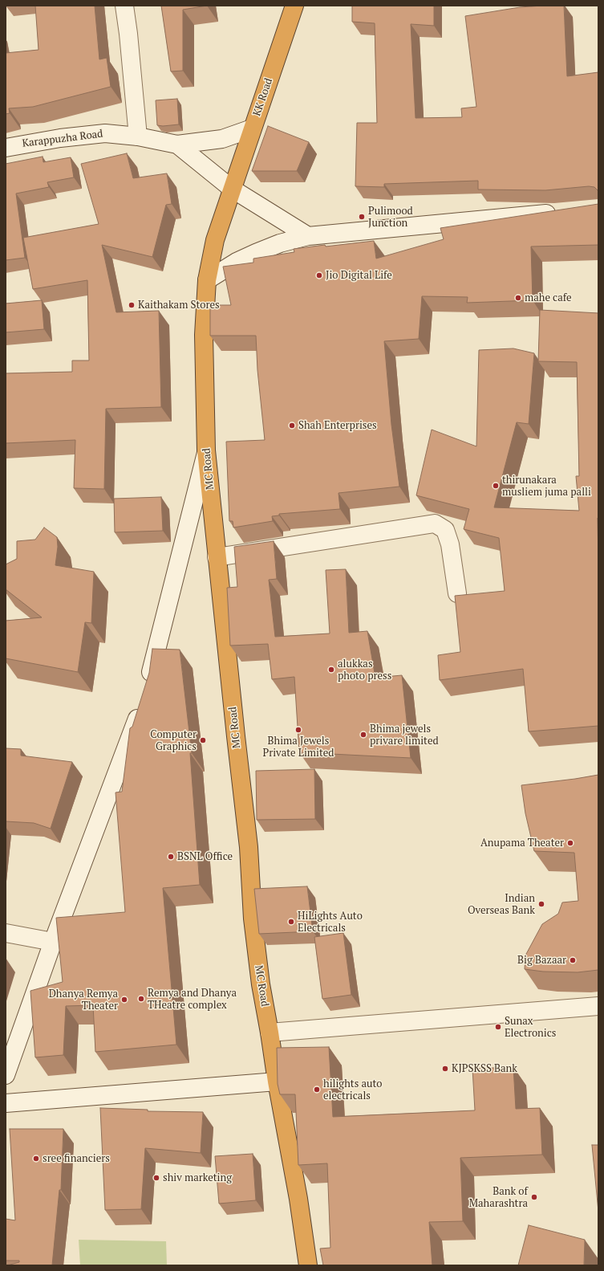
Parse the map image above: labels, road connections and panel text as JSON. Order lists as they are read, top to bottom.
{
  "streets": {
    "highway": ["KK Road", "MC Road"],
    "main road": ["Karappuzha Road"]
  },
  "crossings": [
    ["KK Road", "Karappuzha Road"],
    ["KK Road", "MC Road"],
    ["Karappuzha Road", "MC Road"]
  ],
  "places": [
    "Pulimood Junction",
    "Jio Digital Life",
    "mahe cafe",
    "Kaithakam Stores",
    "Shah Enterprises",
    "thirunakara musliem juma palli",
    "alukkas photo press",
    "Bhima Jewels Private Limited",
    "Bhima jewels privare limited",
    "Computer Graphics",
    "Anupama Theater",
    "BSNL Office",
    "Indian Overseas Bank",
    "HiLights Auto Electricals",
    "Big Bazaar",
    "Remya and Dhanya THeatre complex",
    "Dhanya Remya Theater",
    "Sunax Electronics",
    "KJPSKSS Bank",
    "hilights auto electricals",
    "sree financiers",
    "shiv marketing",
    "Bank of Maharashtra"
  ]
}
